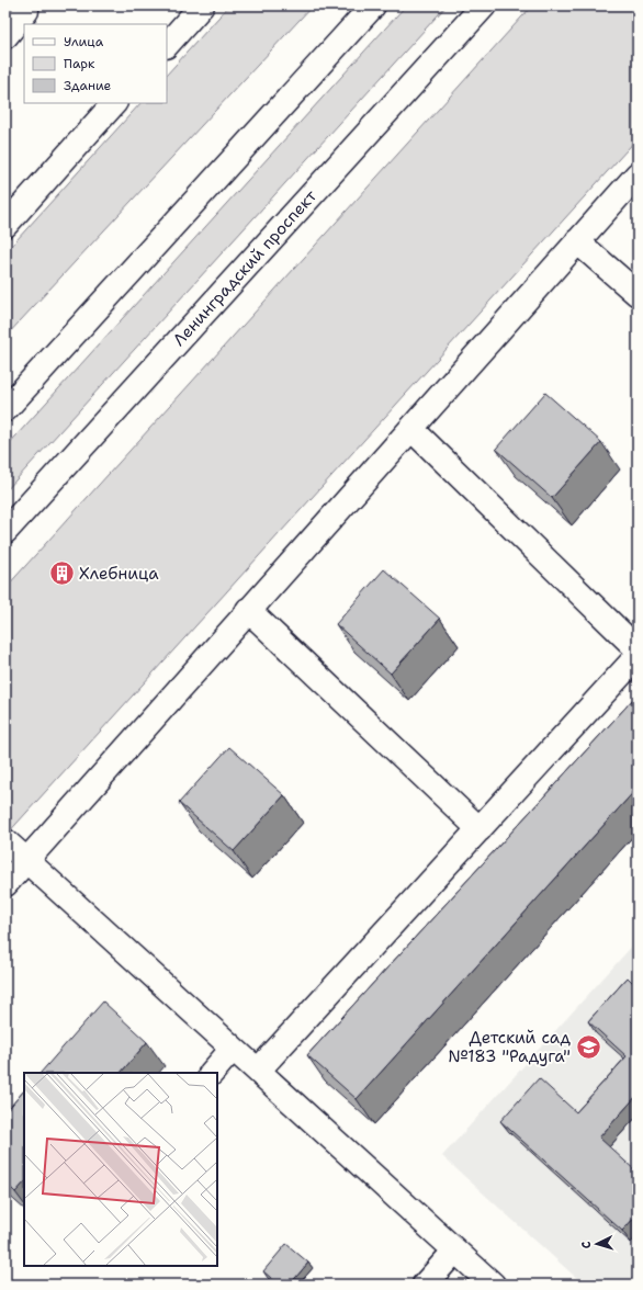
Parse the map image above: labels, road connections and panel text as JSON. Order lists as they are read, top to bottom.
{
  "streets": {
    "main road": ["Ленинградский проспект"]
  },
  "places": {
    "building": ["Хлебница"],
    "school or university": ["Детский сад №183 \"Радуга\""]
  },
  "legend": ["Улица", "Парк", "Здание"],
  "north": "left"
}
